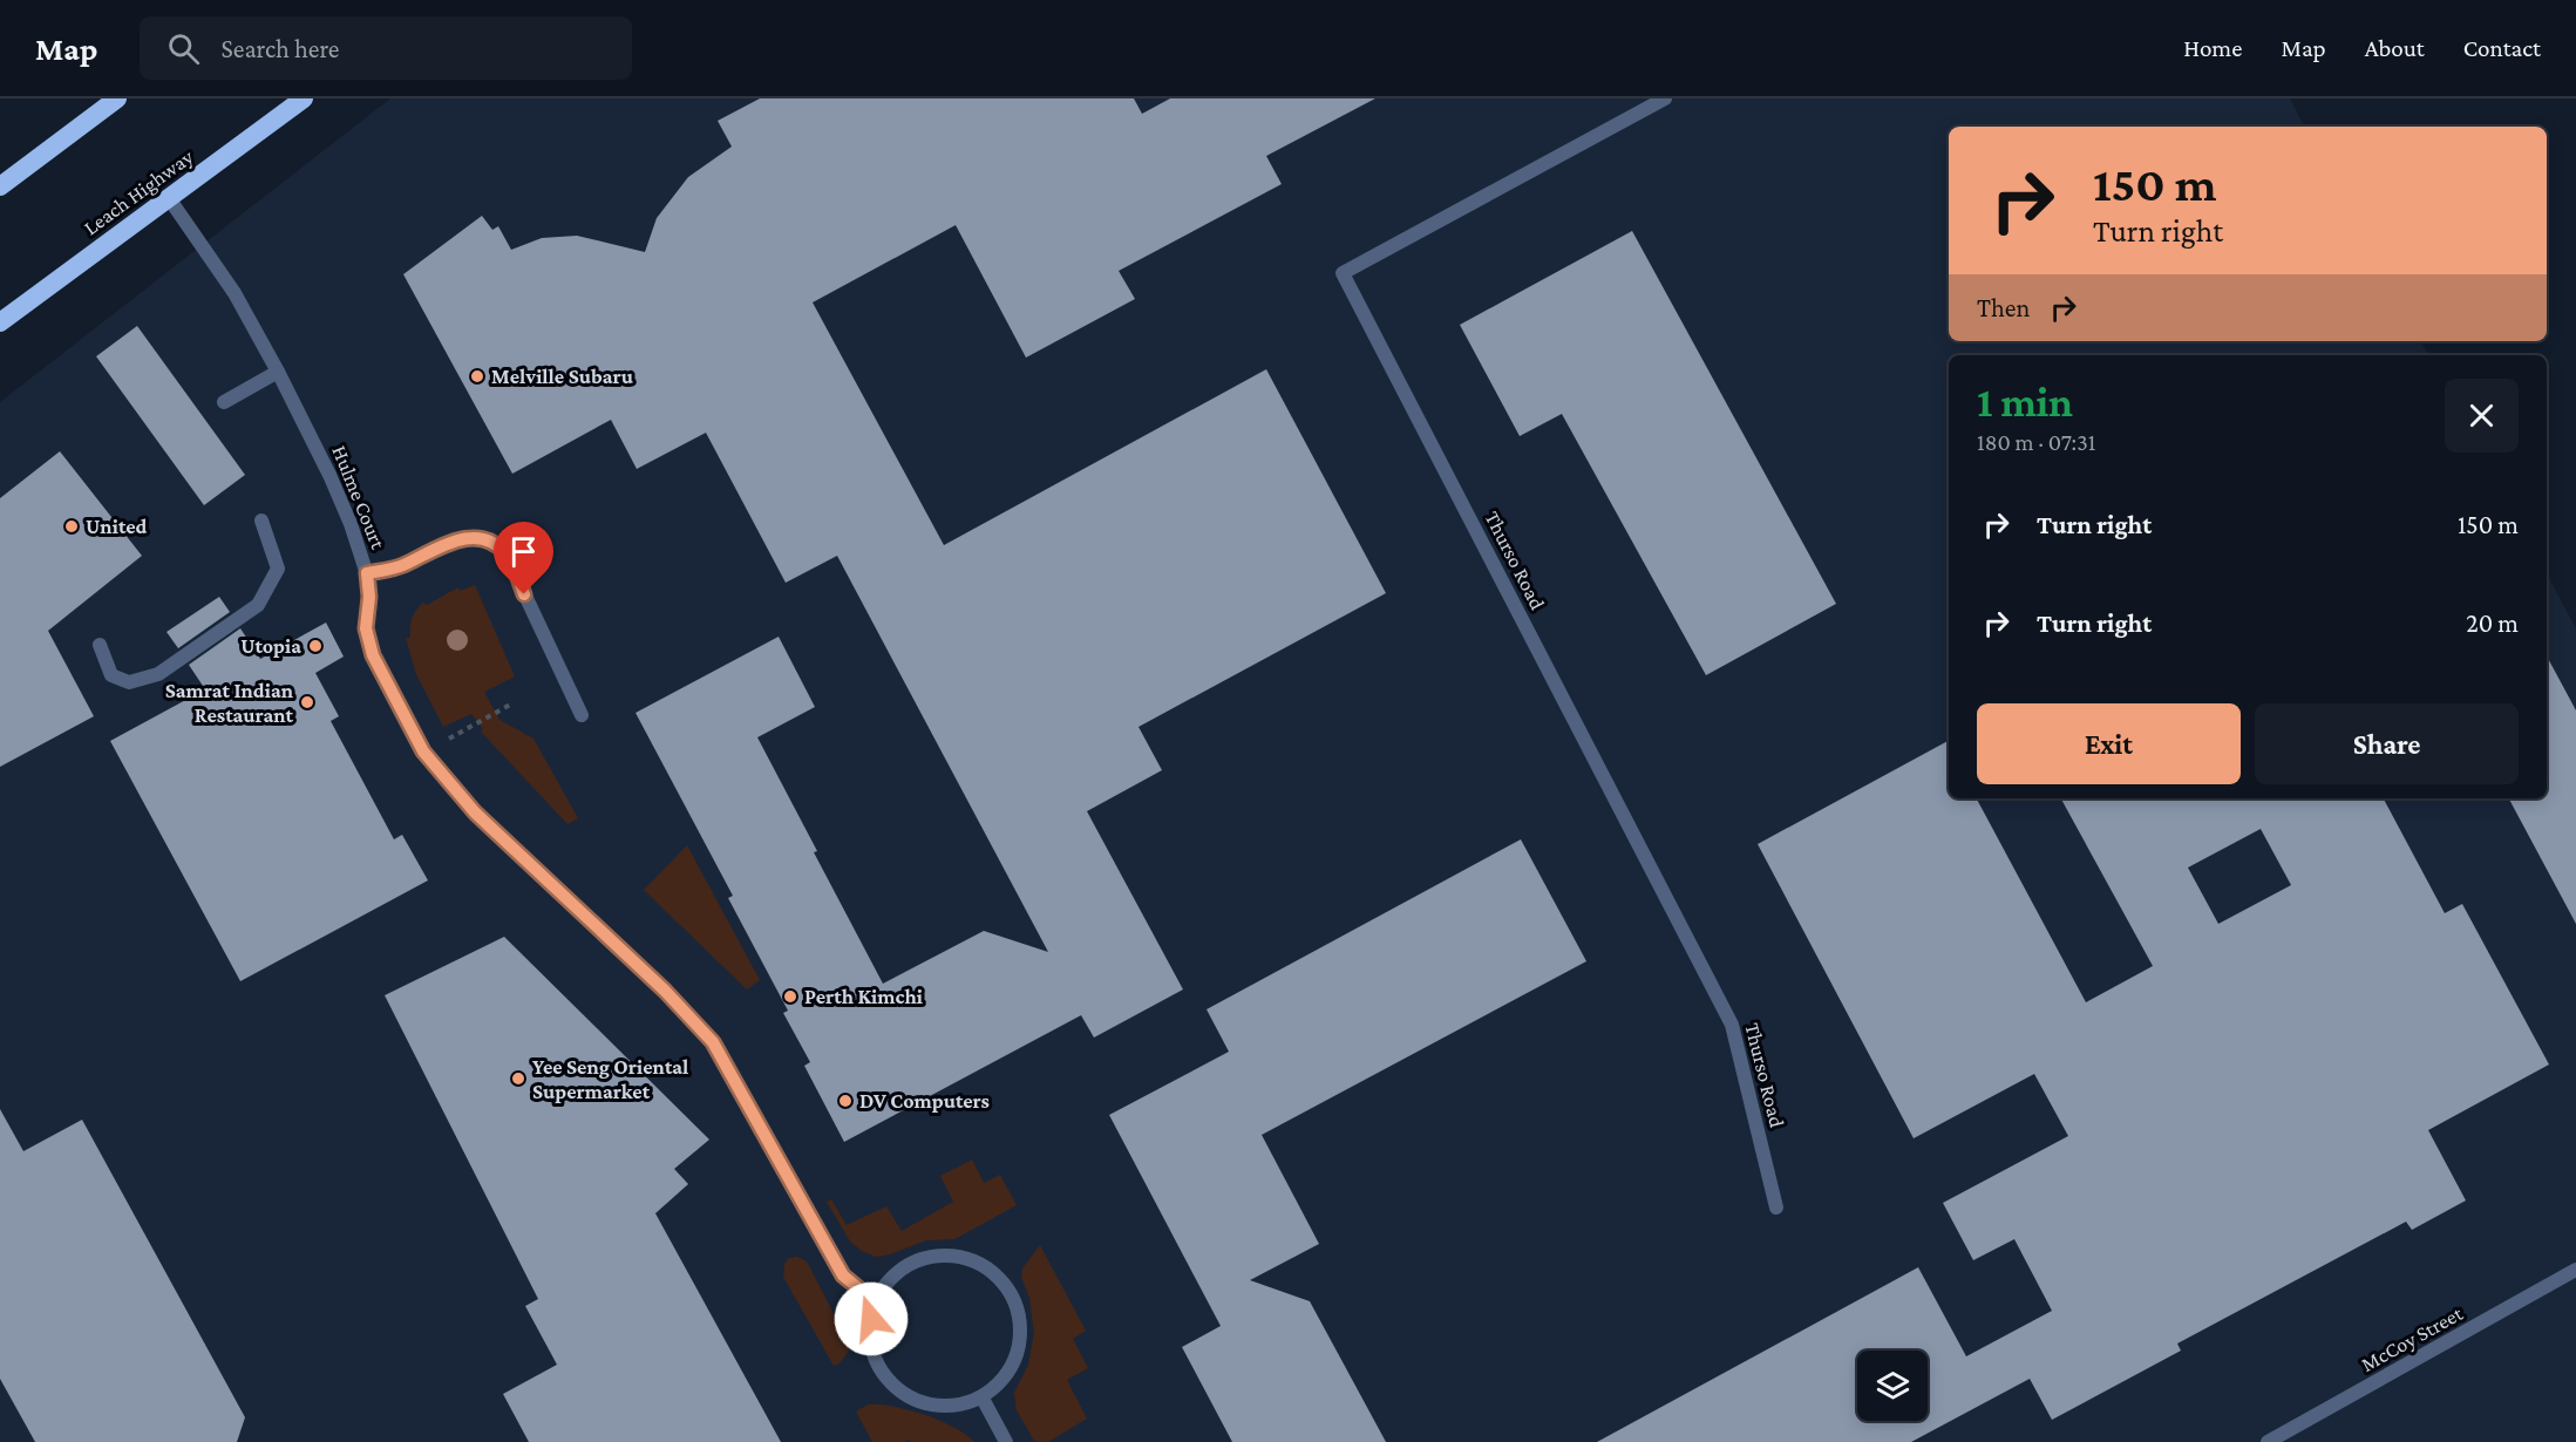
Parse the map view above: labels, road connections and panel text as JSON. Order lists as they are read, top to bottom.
{
  "streets": {
    "highway": ["Leach Highway"],
    "street": ["Hulme Court", "Thurso Road", "McCoy Street"]
  },
  "crossings": [
    ["Leach Highway", "Hulme Court"]
  ],
  "places": [
    "Melville Subaru",
    "United",
    "Utopia",
    "Samrat Indian Restaurant",
    "Perth Kimchi",
    "Yee Seng Oriental Supermarket",
    "DV Computers"
  ],
  "page": {
    "header": "Map",
    "search": "Search here",
    "nav": [
      "Home",
      "Map",
      "About",
      "Contact"
    ],
    "turn": ["150 m", "Turn right"],
    "then": "Then",
    "heading": ["1 min", "180 m · 07:31"],
    "list": [
      {
        "name": "Turn right",
        "value": "150 m"
      },
      {
        "name": "Turn right",
        "value": "20 m"
      }
    ],
    "buttons": ["Exit", "Share"]
  }
}
